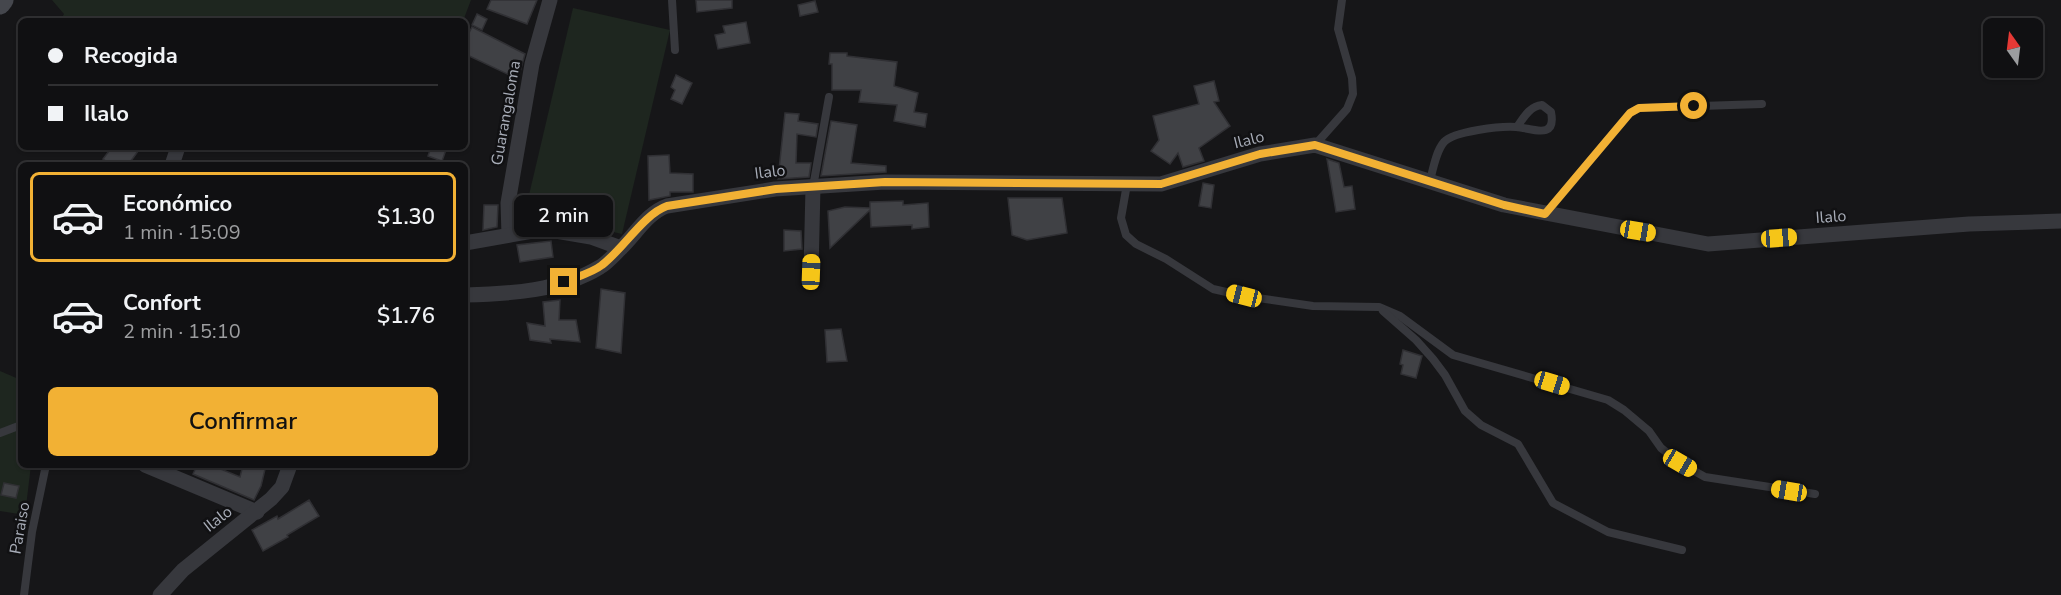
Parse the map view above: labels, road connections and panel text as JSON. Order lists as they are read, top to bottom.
{
  "streets": {
    "street": ["Guarangaloma", "Ilalo"],
    "lane": ["Paraiso"]
  },
  "north": "top",
  "page": {
    "banner": ["Recogida", "Ilalo"],
    "list": [
      {
        "name": "Económico",
        "note": "1 min · 15:09",
        "value": "$1.30"
      },
      {
        "name": "Confort",
        "note": "2 min · 15:10",
        "value": "$1.76"
      }
    ],
    "bubble": "2 min",
    "buttons": "Confirmar"
  }
}
